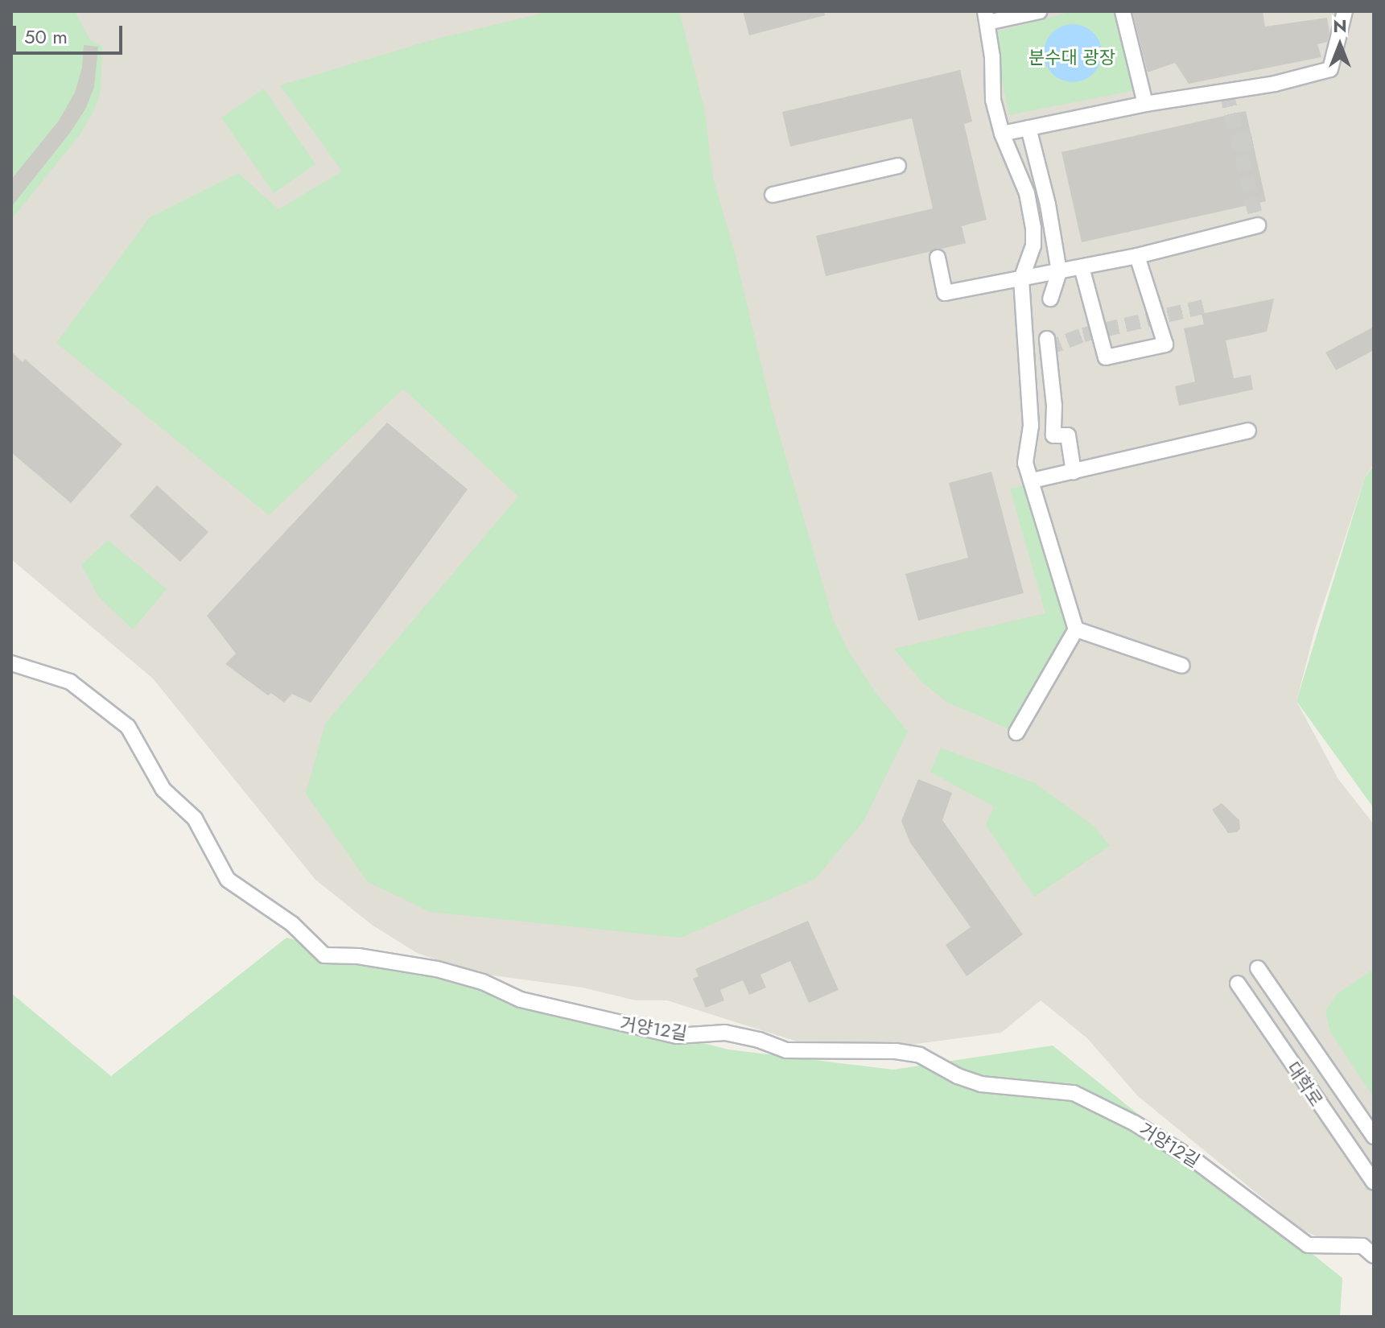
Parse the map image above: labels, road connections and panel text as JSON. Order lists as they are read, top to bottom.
{
  "streets": {
    "street": ["거양12길", "대학로"]
  },
  "parks": ["분수대 광장"],
  "scale_bar": "50 m",
  "north": "top"
}
